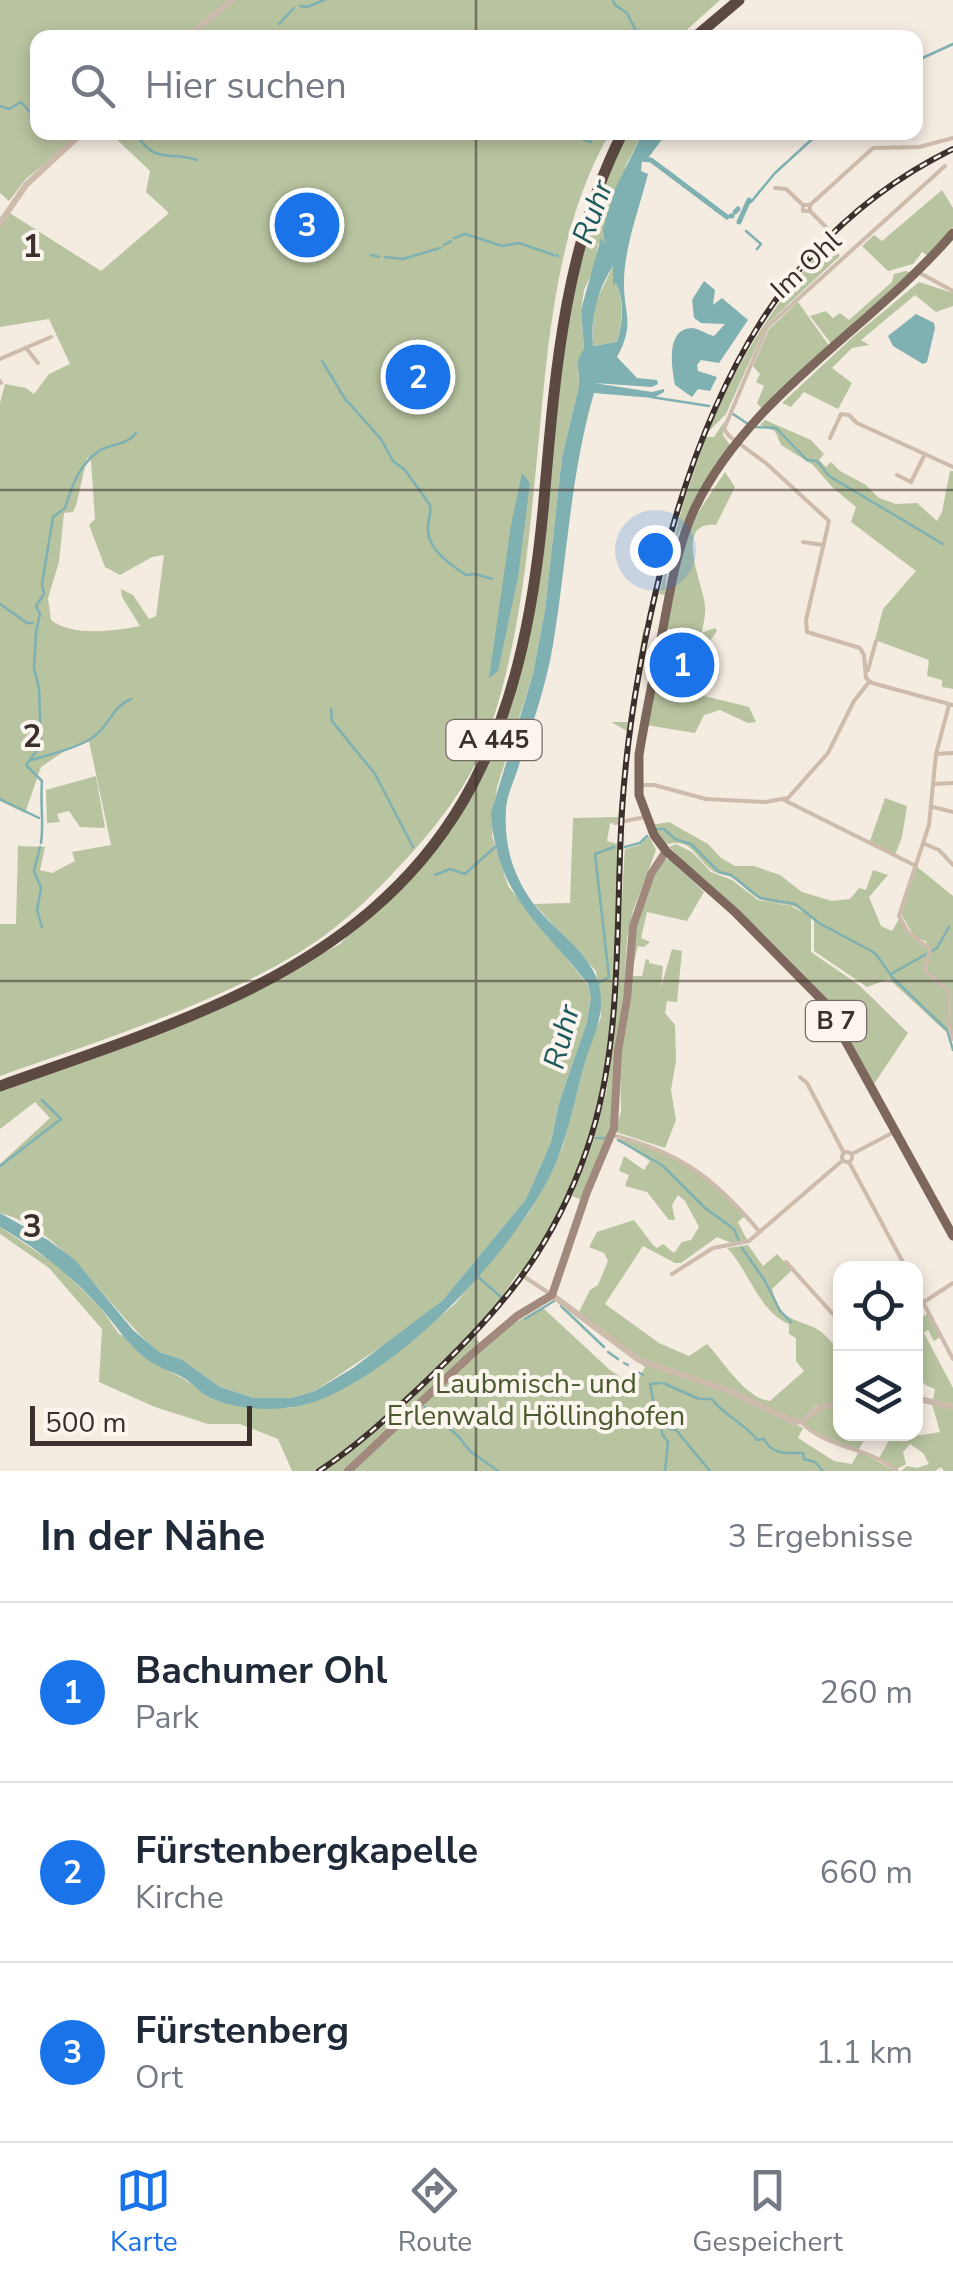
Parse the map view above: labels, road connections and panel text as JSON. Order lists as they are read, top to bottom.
{
  "streets": {
    "highway": ["A 445"],
    "main road": ["B 7"],
    "street": ["Im Ohl"]
  },
  "crossings": [
    ["Im Ohl", "B 7"]
  ],
  "water": ["Ruhr"],
  "parks": ["Laubmisch- und Erlenwald Höllinghofen"],
  "scale_bar": "500 m",
  "page": {
    "search": "Hier suchen",
    "pins": ["3", "2", "1"],
    "scale": "500 m",
    "heading": ["In der Nähe", "3 Ergebnisse"],
    "list": [
      {
        "mark": "1",
        "name": "Bachumer Ohl",
        "note": "Park",
        "value": "260 m"
      },
      {
        "mark": "2",
        "name": "Fürstenbergkapelle",
        "note": "Kirche",
        "value": "660 m"
      },
      {
        "mark": "3",
        "name": "Fürstenberg",
        "note": "Ort",
        "value": "1.1 km"
      }
    ],
    "nav": ["Karte", "Route", "Gespeichert"]
  },
  "grid": {
    "rows": ["1", "2", "3"]
  }
}
